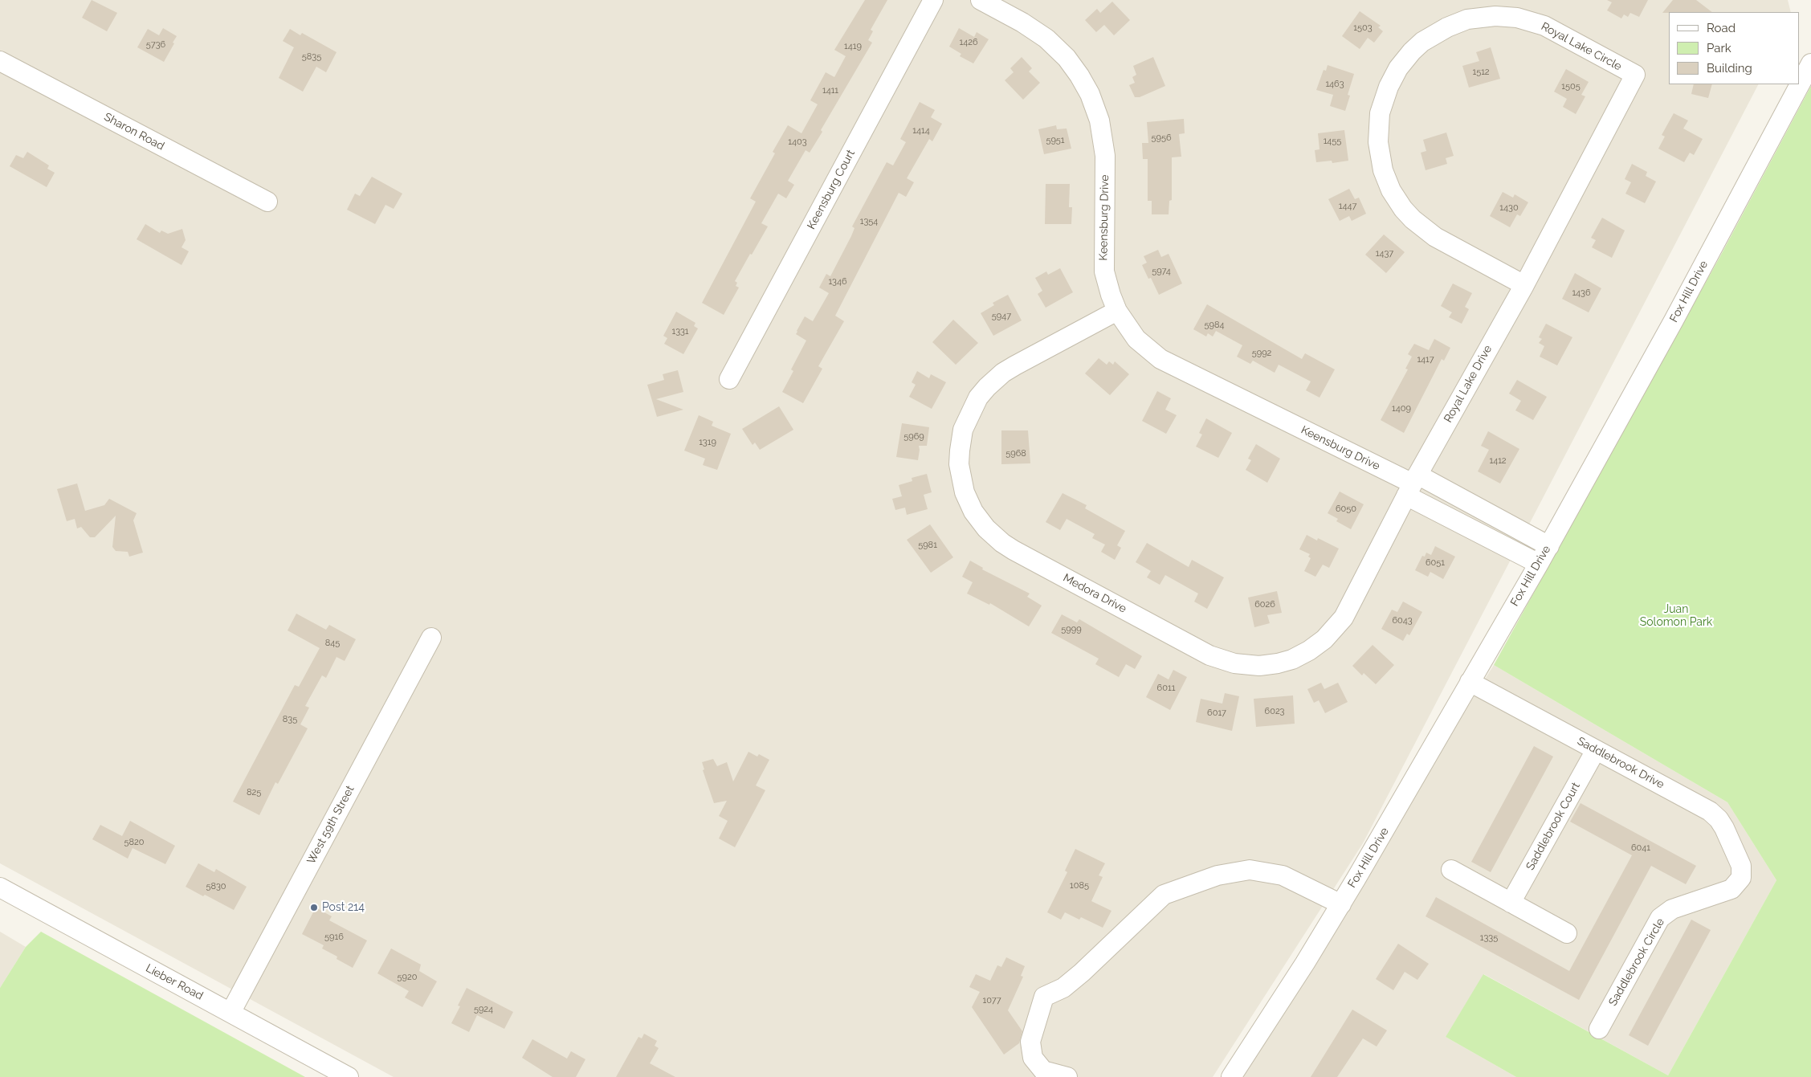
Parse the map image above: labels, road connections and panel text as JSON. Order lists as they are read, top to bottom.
{
  "streets": {
    "street": [
      "Royal Lake Circle",
      "Sharon Road",
      "Keensburg Court",
      "Keensburg Drive",
      "Fox Hill Drive",
      "Royal Lake Drive",
      "Medora Drive",
      "Saddlebrook Drive",
      "West 59th Street",
      "Saddlebrook Court",
      "Saddlebrook Circle",
      "Lieber Road"
    ]
  },
  "crossings": [
    ["Royal Lake Circle", "Royal Lake Drive"],
    ["Keensburg Drive", "Fox Hill Drive"],
    ["Keensburg Drive", "Royal Lake Drive"],
    ["Keensburg Drive", "Medora Drive"],
    ["Fox Hill Drive", "Saddlebrook Drive"],
    ["Royal Lake Drive", "Medora Drive"],
    ["Saddlebrook Drive", "Saddlebrook Court"],
    ["Saddlebrook Drive", "Saddlebrook Circle"],
    ["West 59th Street", "Lieber Road"]
  ],
  "parks": ["Juan Solomon Park"],
  "places": ["Post 214"],
  "house_numbers": [
    "1503",
    "1426",
    "5736",
    "1419",
    "5835",
    "1512",
    "1463",
    "1505",
    "1411",
    "1414",
    "5956",
    "5951",
    "1455",
    "1403",
    "1447",
    "1430",
    "1354",
    "1437",
    "5974",
    "1346",
    "1436",
    "5947",
    "5984",
    "1331",
    "5992",
    "1417",
    "1409",
    "5969",
    "1319",
    "5968",
    "1412",
    "6050",
    "5981",
    "6051",
    "6026",
    "6043",
    "5999",
    "845",
    "6011",
    "6023",
    "6017",
    "835",
    "825",
    "5820",
    "6041",
    "1085",
    "5830",
    "5916",
    "1335",
    "5920",
    "1077",
    "5924"
  ],
  "legend": ["Road", "Park", "Building"]
}
